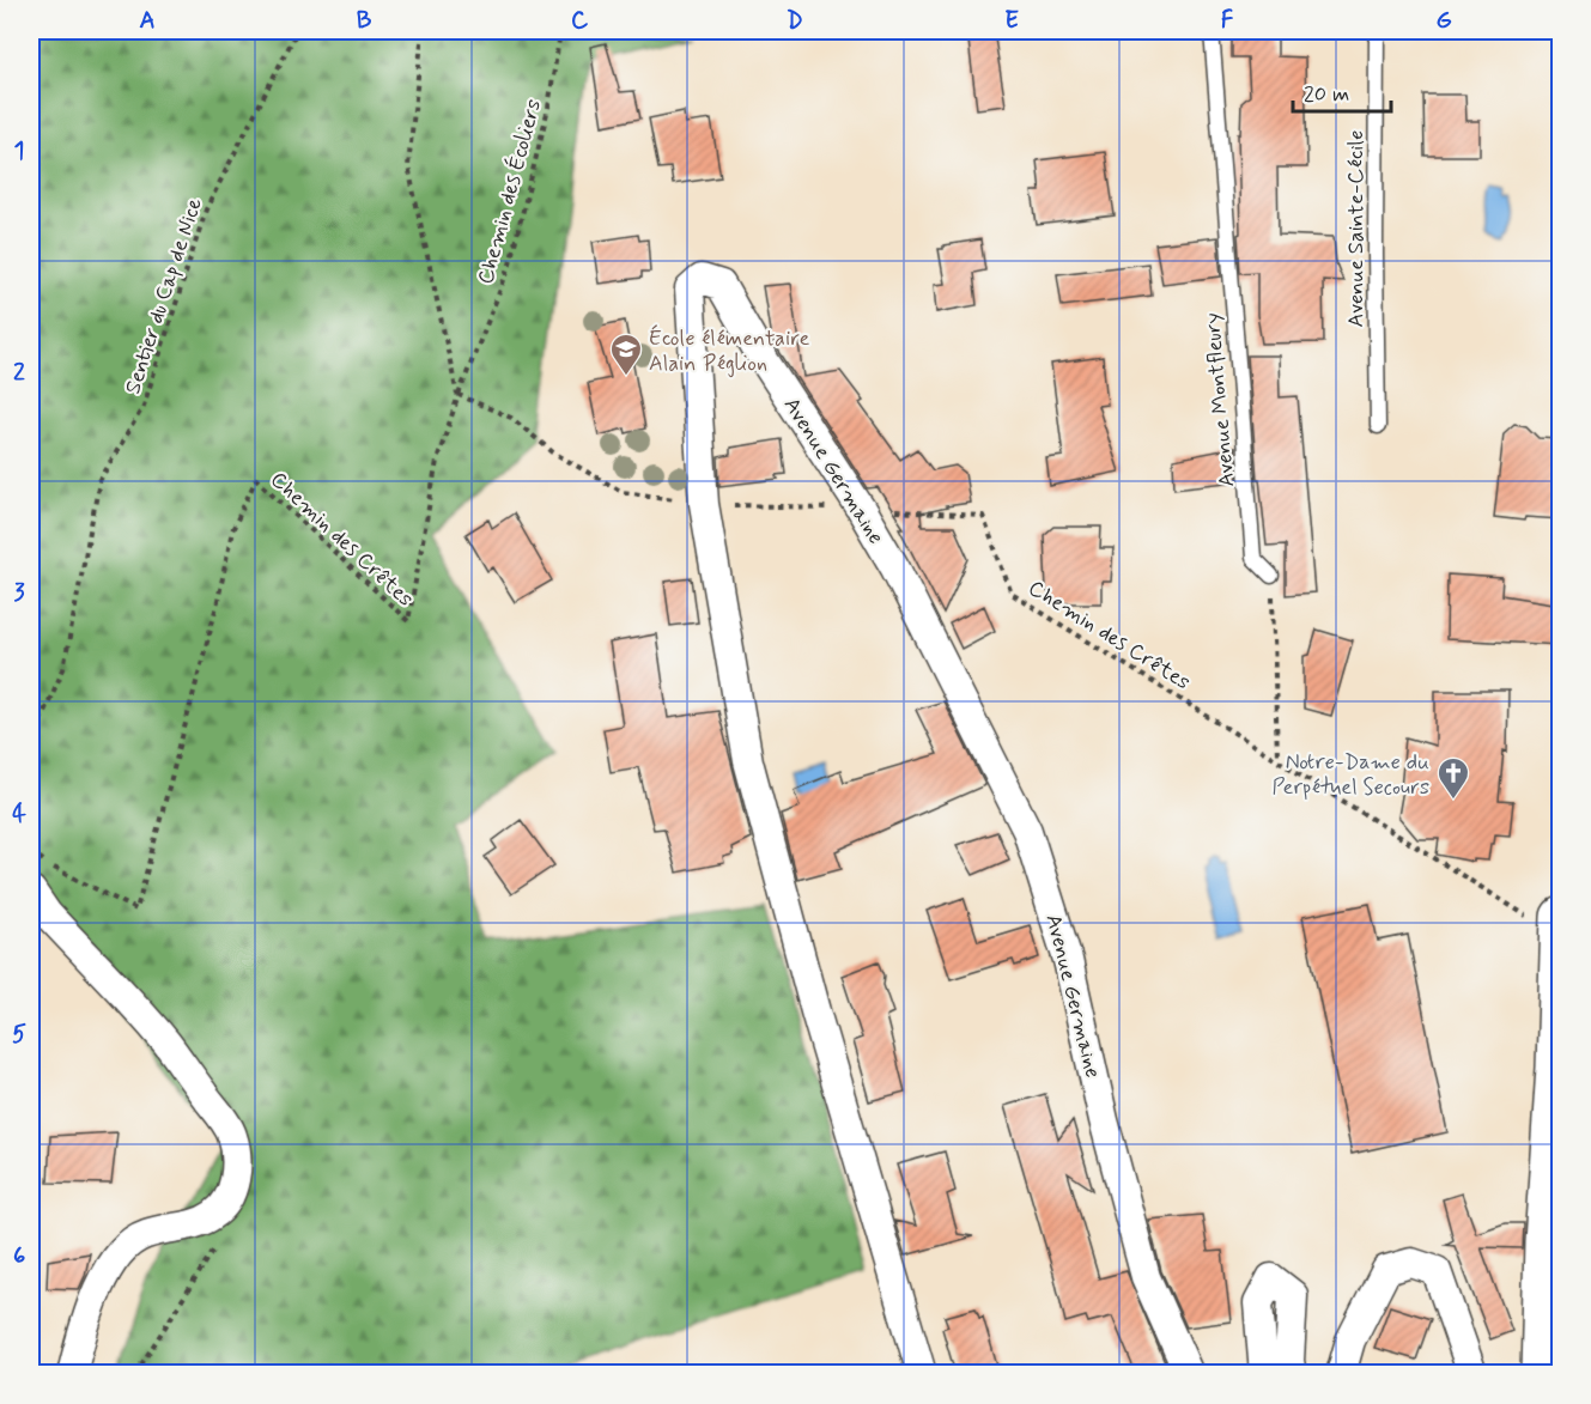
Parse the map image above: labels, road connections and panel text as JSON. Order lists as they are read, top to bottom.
{
  "streets": {
    "street": ["Avenue Germaine"],
    "lane": ["Avenue Sainte-Cécile", "Avenue Montfleury"],
    "path": ["Chemin des Écoliers", "Sentier du Cap de Nice", "Chemin des Crêtes"]
  },
  "crossings": [
    ["Chemin des Écoliers", "Chemin des Crêtes"],
    ["Avenue Germaine", "Chemin des Crêtes"]
  ],
  "places": {
    "school or university": ["École élémentaire Alain Péglion"],
    "church": ["Notre-Dame du Perpétuel Secours"]
  },
  "scale_bar": "20 m",
  "grid": {
    "columns": [
      "A",
      "B",
      "C",
      "D",
      "E",
      "F",
      "G"
    ],
    "rows": [
      "1",
      "2",
      "3",
      "4",
      "5",
      "6"
    ]
  }
}
